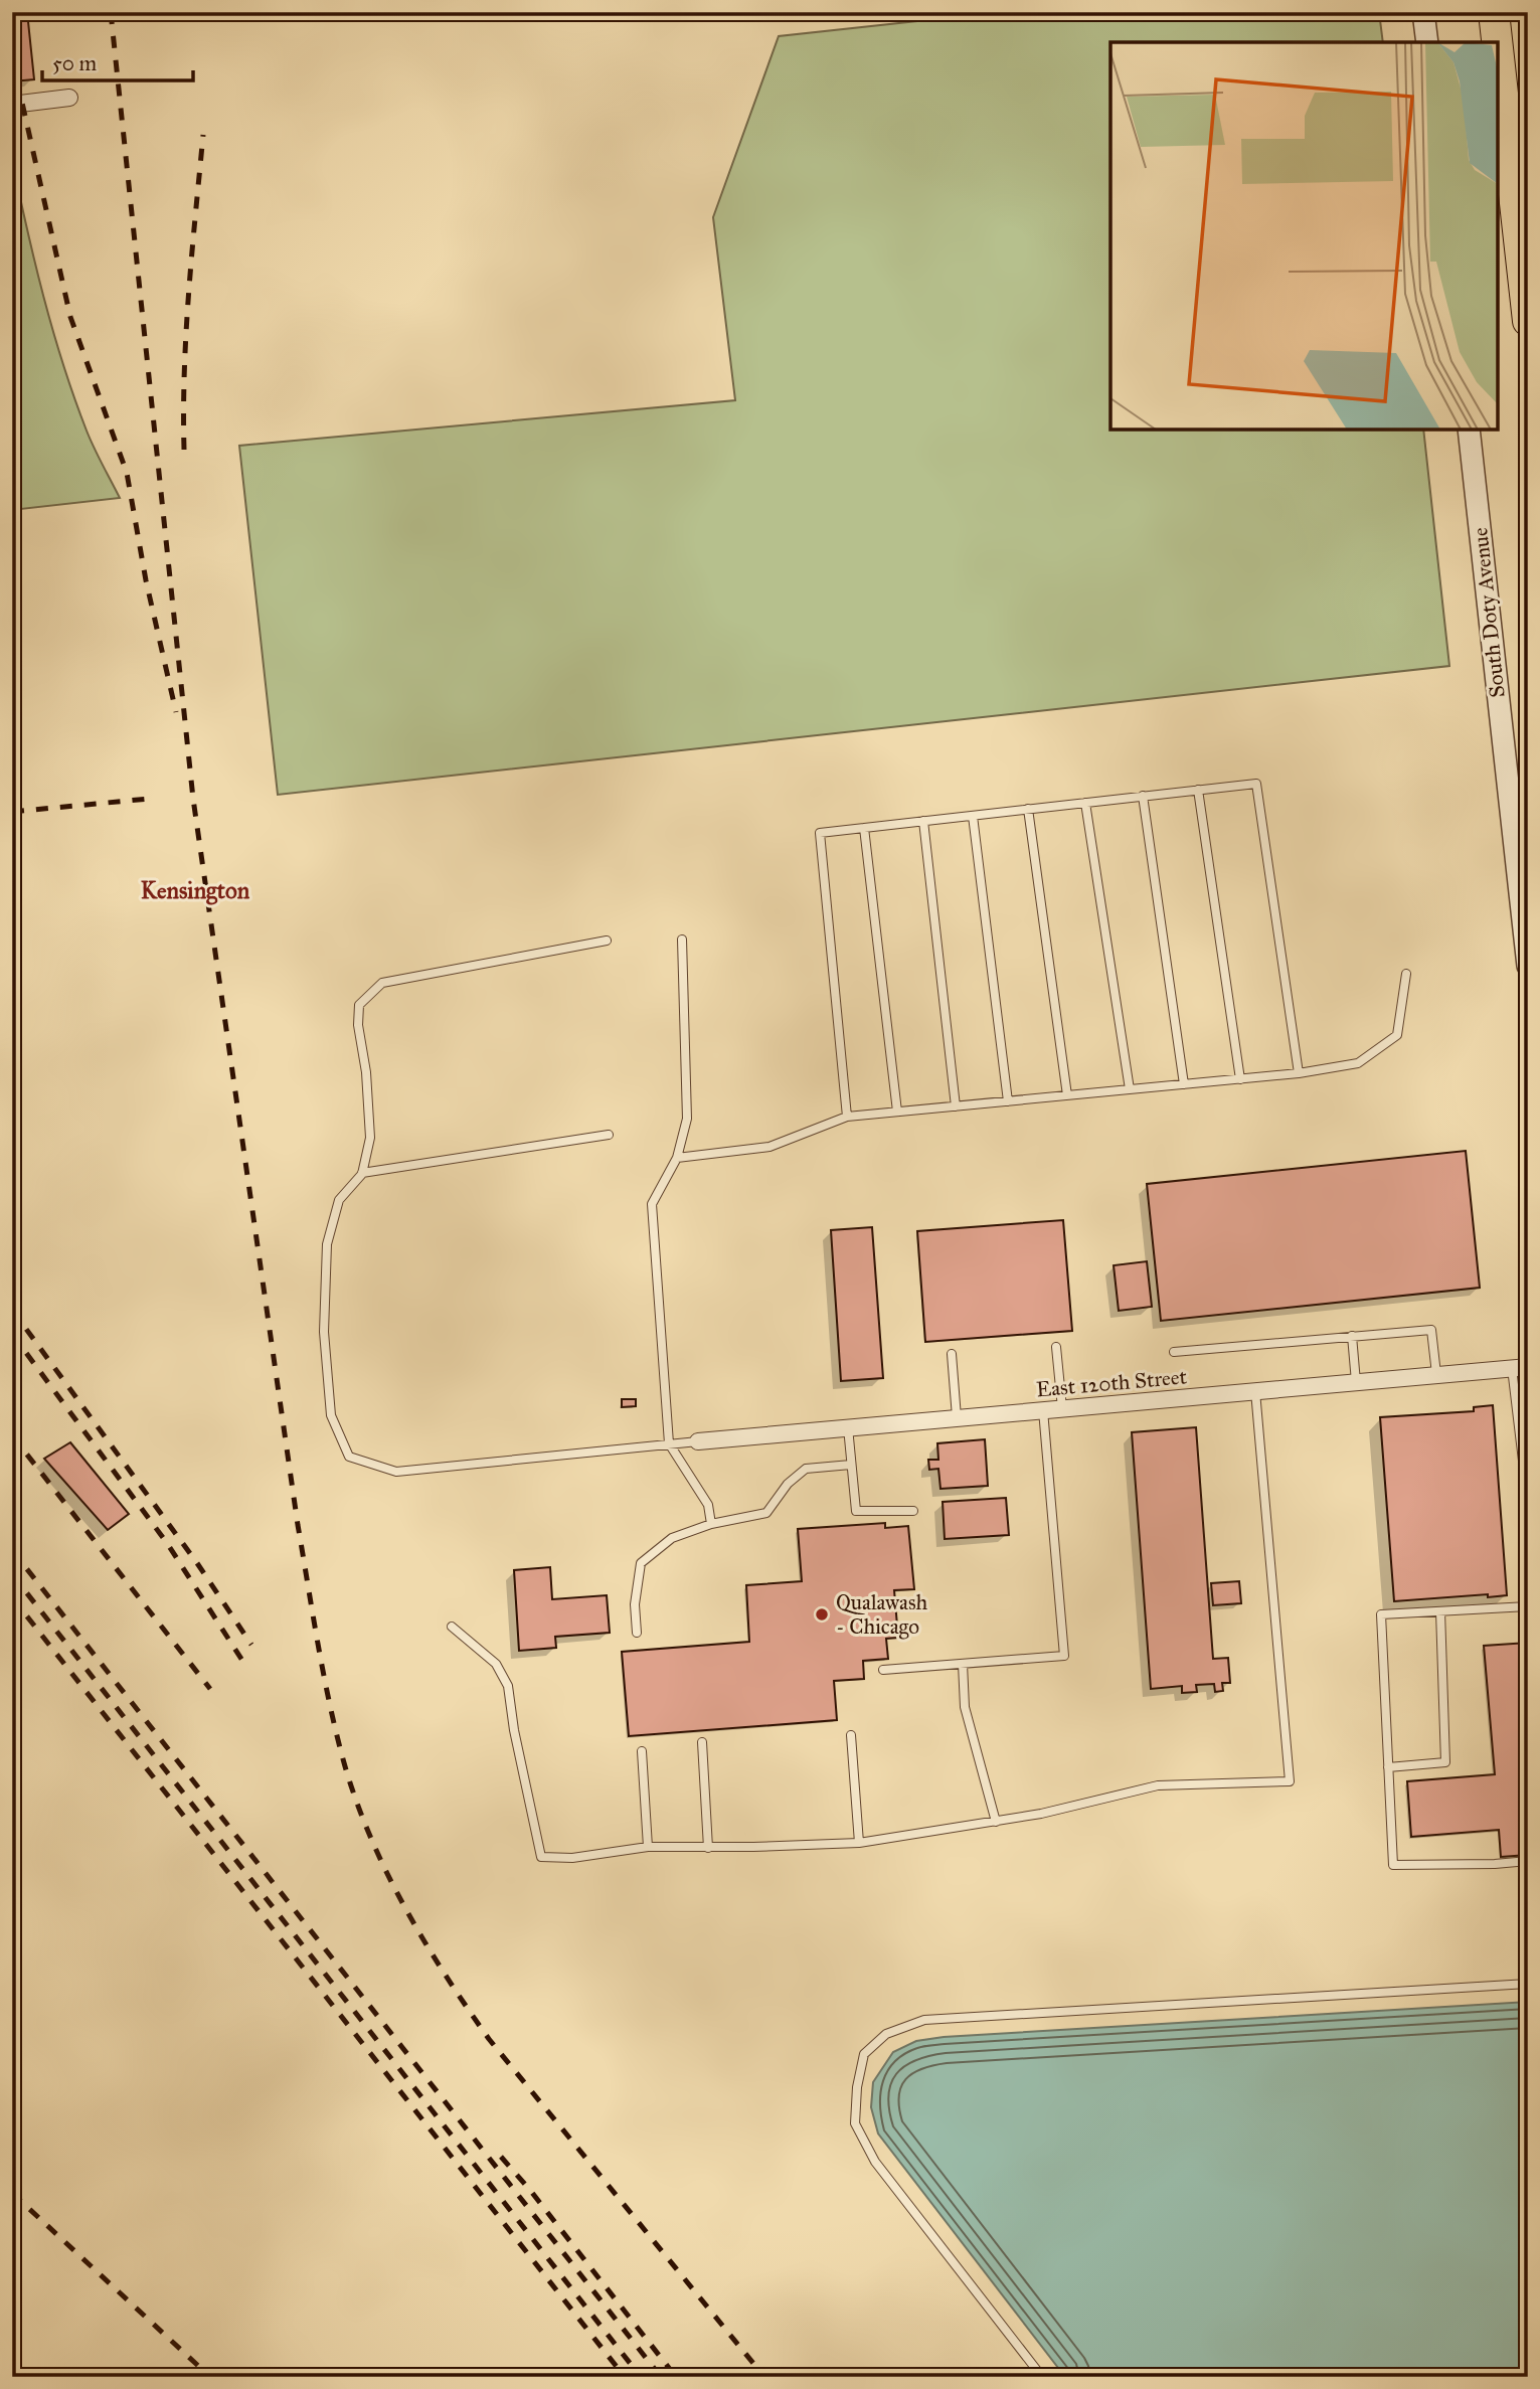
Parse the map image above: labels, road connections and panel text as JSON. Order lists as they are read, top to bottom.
{
  "streets": {
    "street": ["South Doty Avenue", "East 120th Street"]
  },
  "districts": ["Kensington"],
  "places": ["Qualawash - Chicago"],
  "scale_bar": "50 m"
}
